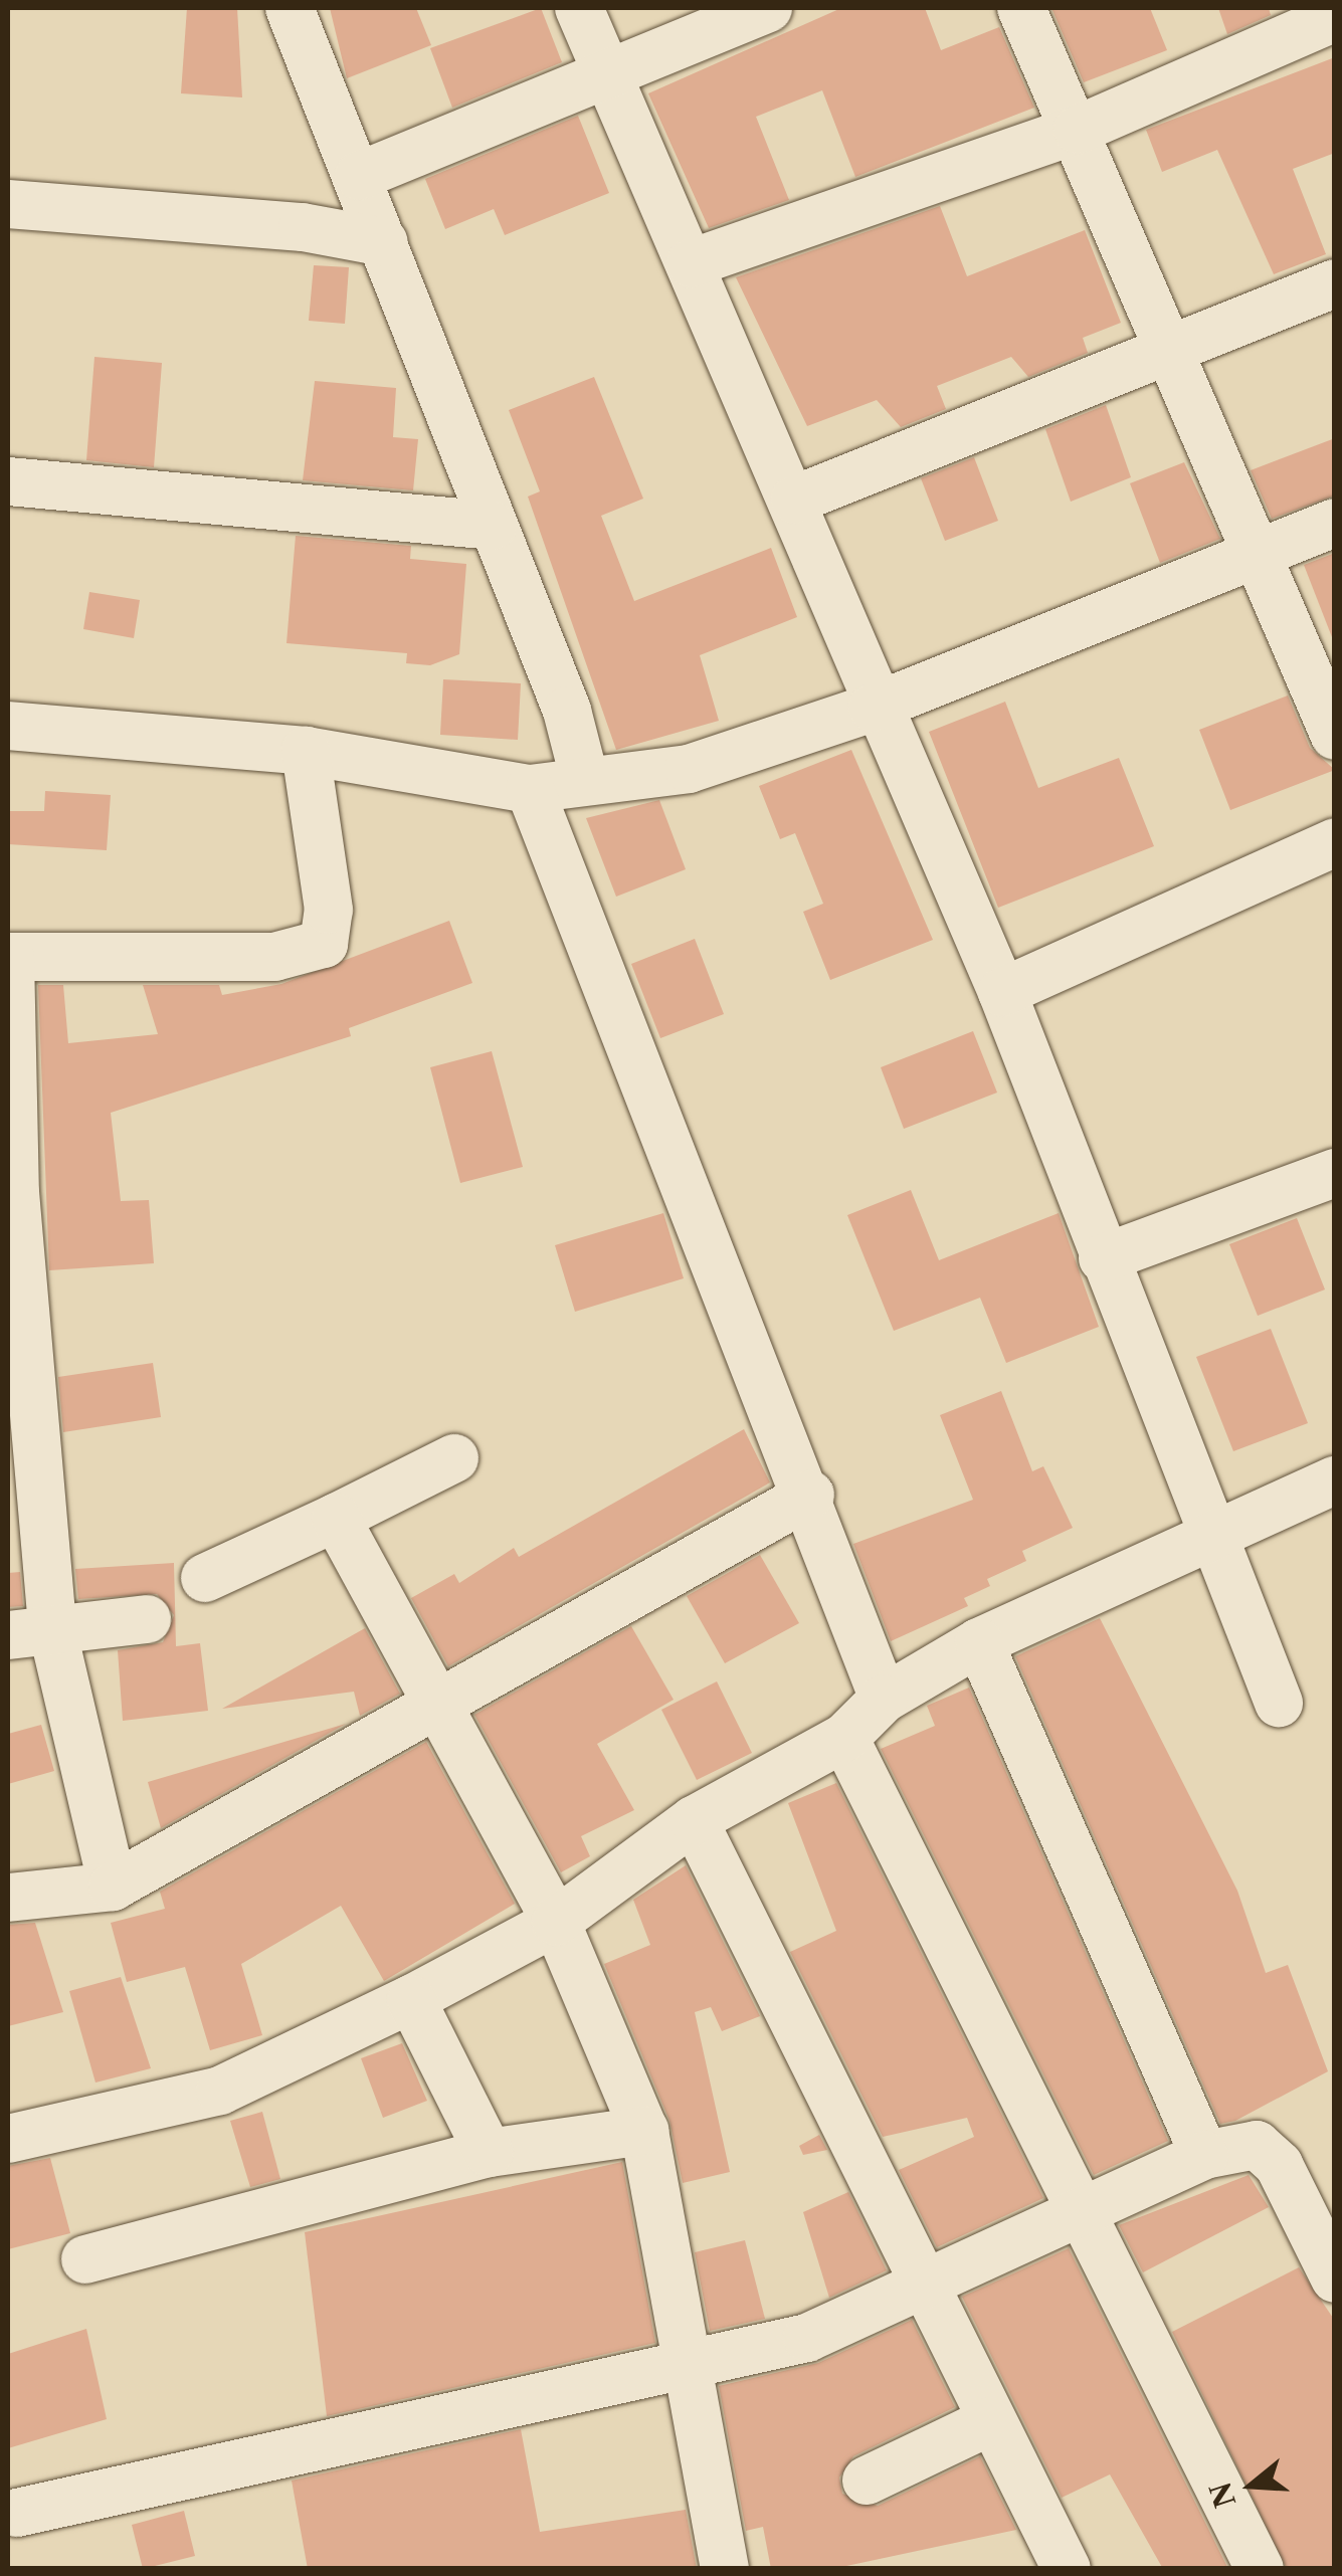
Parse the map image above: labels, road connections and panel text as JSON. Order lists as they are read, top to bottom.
{
  "north": "left"
}
